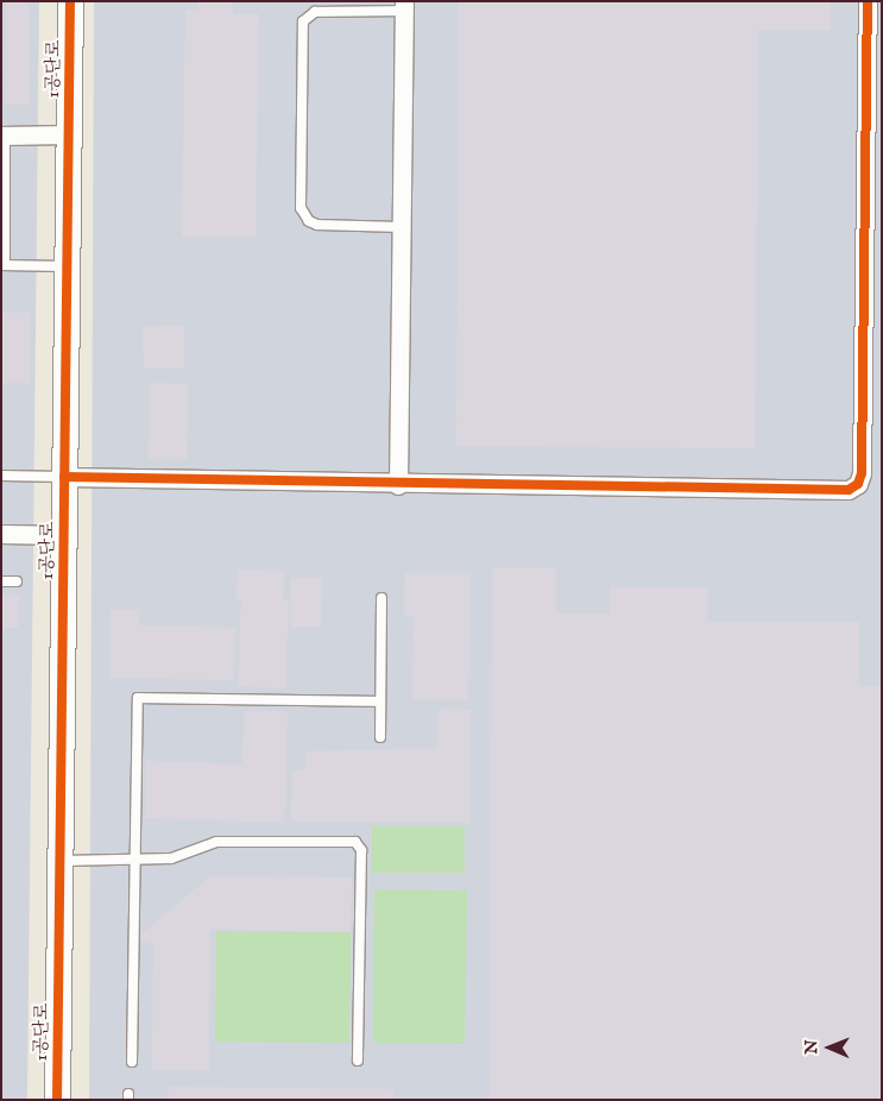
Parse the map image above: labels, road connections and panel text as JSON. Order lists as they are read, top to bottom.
{
  "streets": {
    "street": ["1공단로"]
  },
  "north": "left"
}
